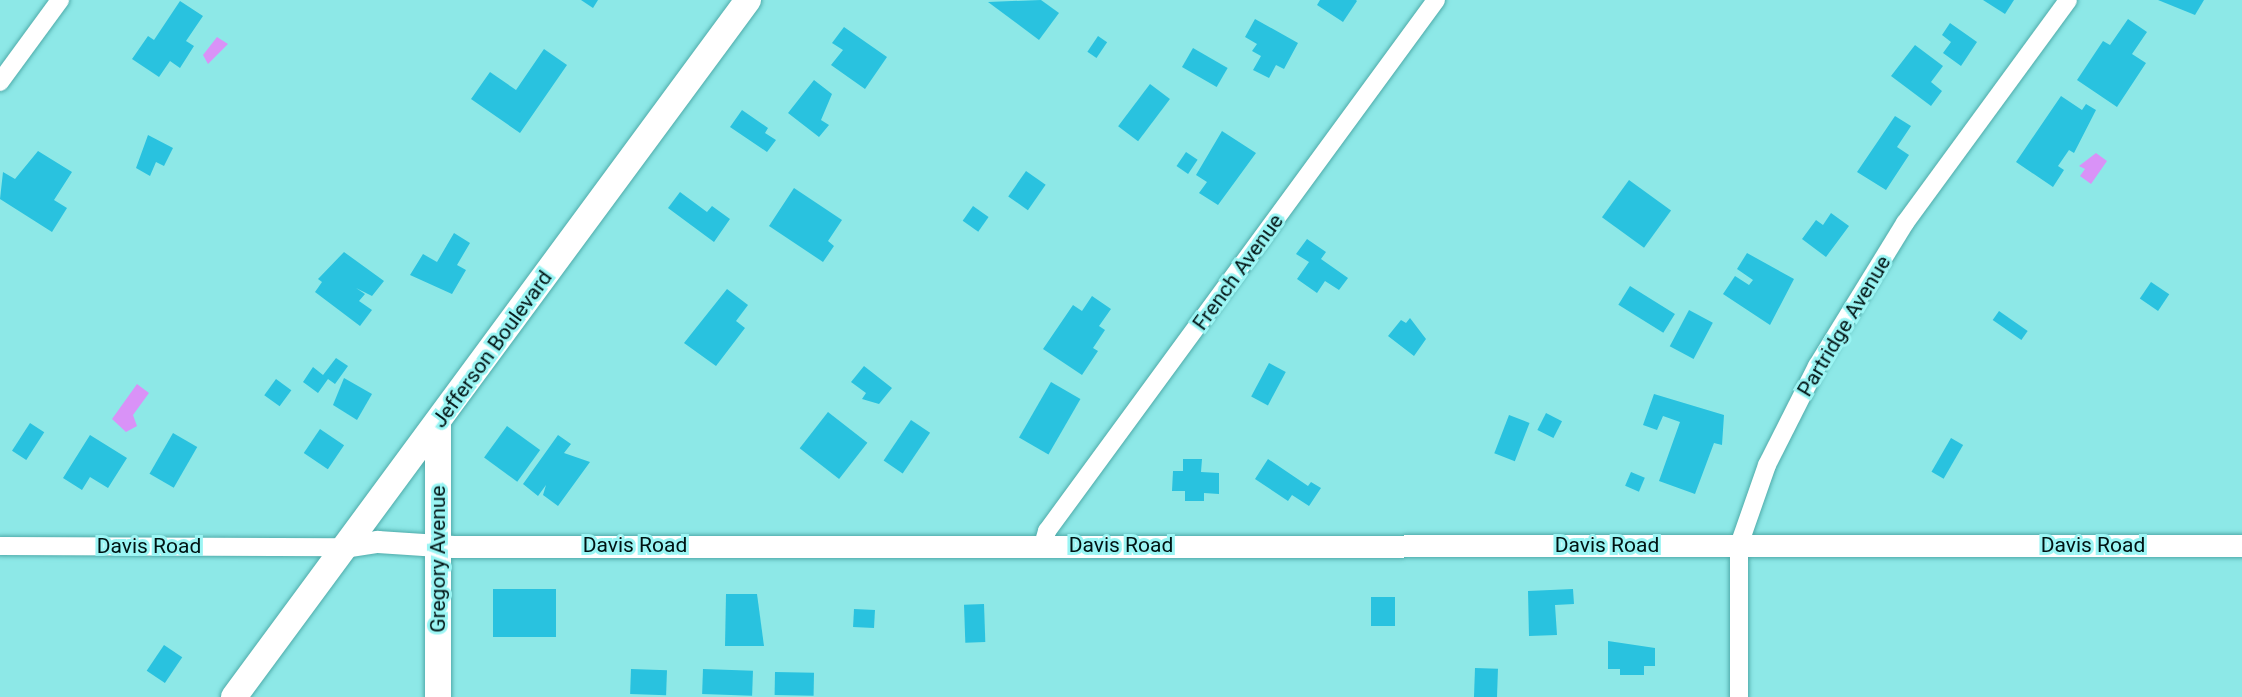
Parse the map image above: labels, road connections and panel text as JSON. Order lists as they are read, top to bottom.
{
  "streets": {
    "main road": ["Jefferson Boulevard", "Gregory Avenue"],
    "street": ["French Avenue", "Partridge Avenue", "Davis Road"]
  },
  "crossings": [
    ["French Avenue", "Davis Road"],
    ["Partridge Avenue", "Davis Road"],
    ["Jefferson Boulevard", "Davis Road"],
    ["Jefferson Boulevard", "Gregory Avenue"],
    ["Davis Road", "Gregory Avenue"]
  ]
}
